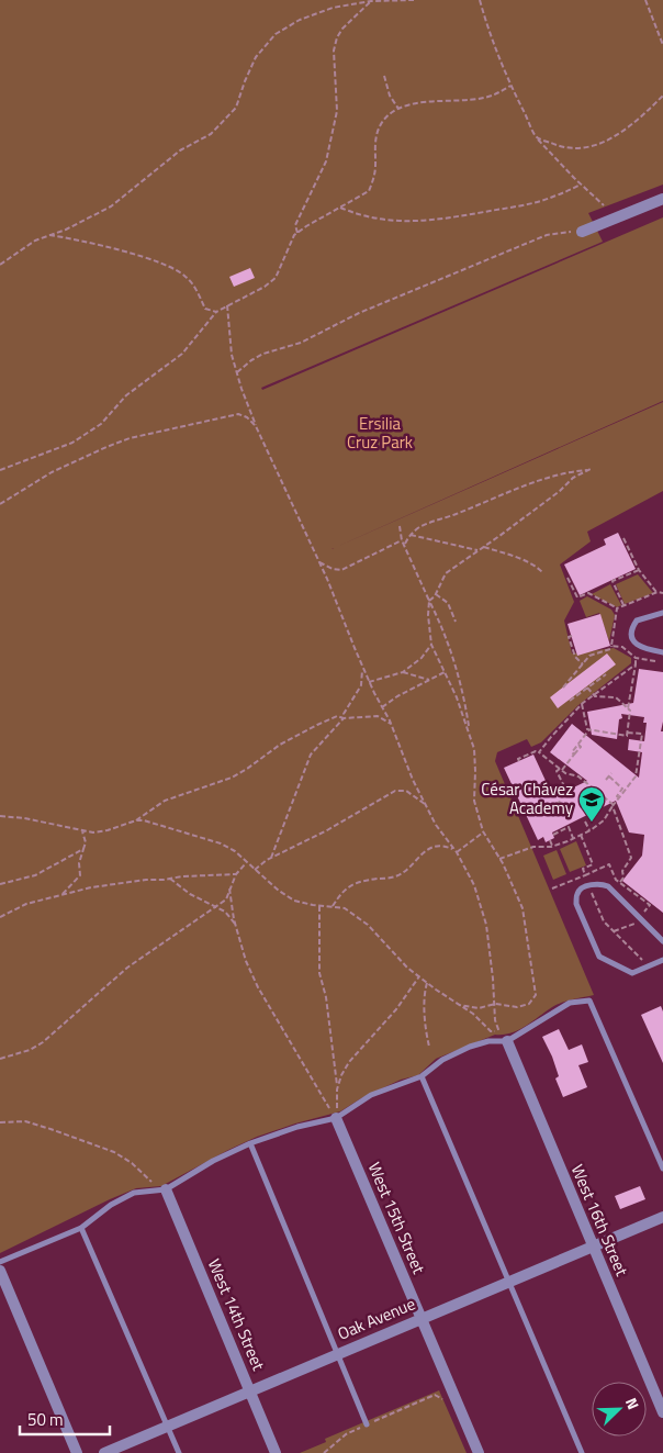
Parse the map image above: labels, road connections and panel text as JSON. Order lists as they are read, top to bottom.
{
  "streets": {
    "street": [
      "West 15th Street",
      "West 16th Street",
      "West 14th Street",
      "Oak Avenue"
    ]
  },
  "crossings": [
    ["West 15th Street", "Oak Avenue"],
    ["West 16th Street", "Oak Avenue"],
    ["West 14th Street", "Oak Avenue"]
  ],
  "parks": ["Ersilia Cruz Park"],
  "places": {
    "school or university": ["César Chávez Academy"]
  },
  "scale_bar": "50 m",
  "north": "top right"
}
